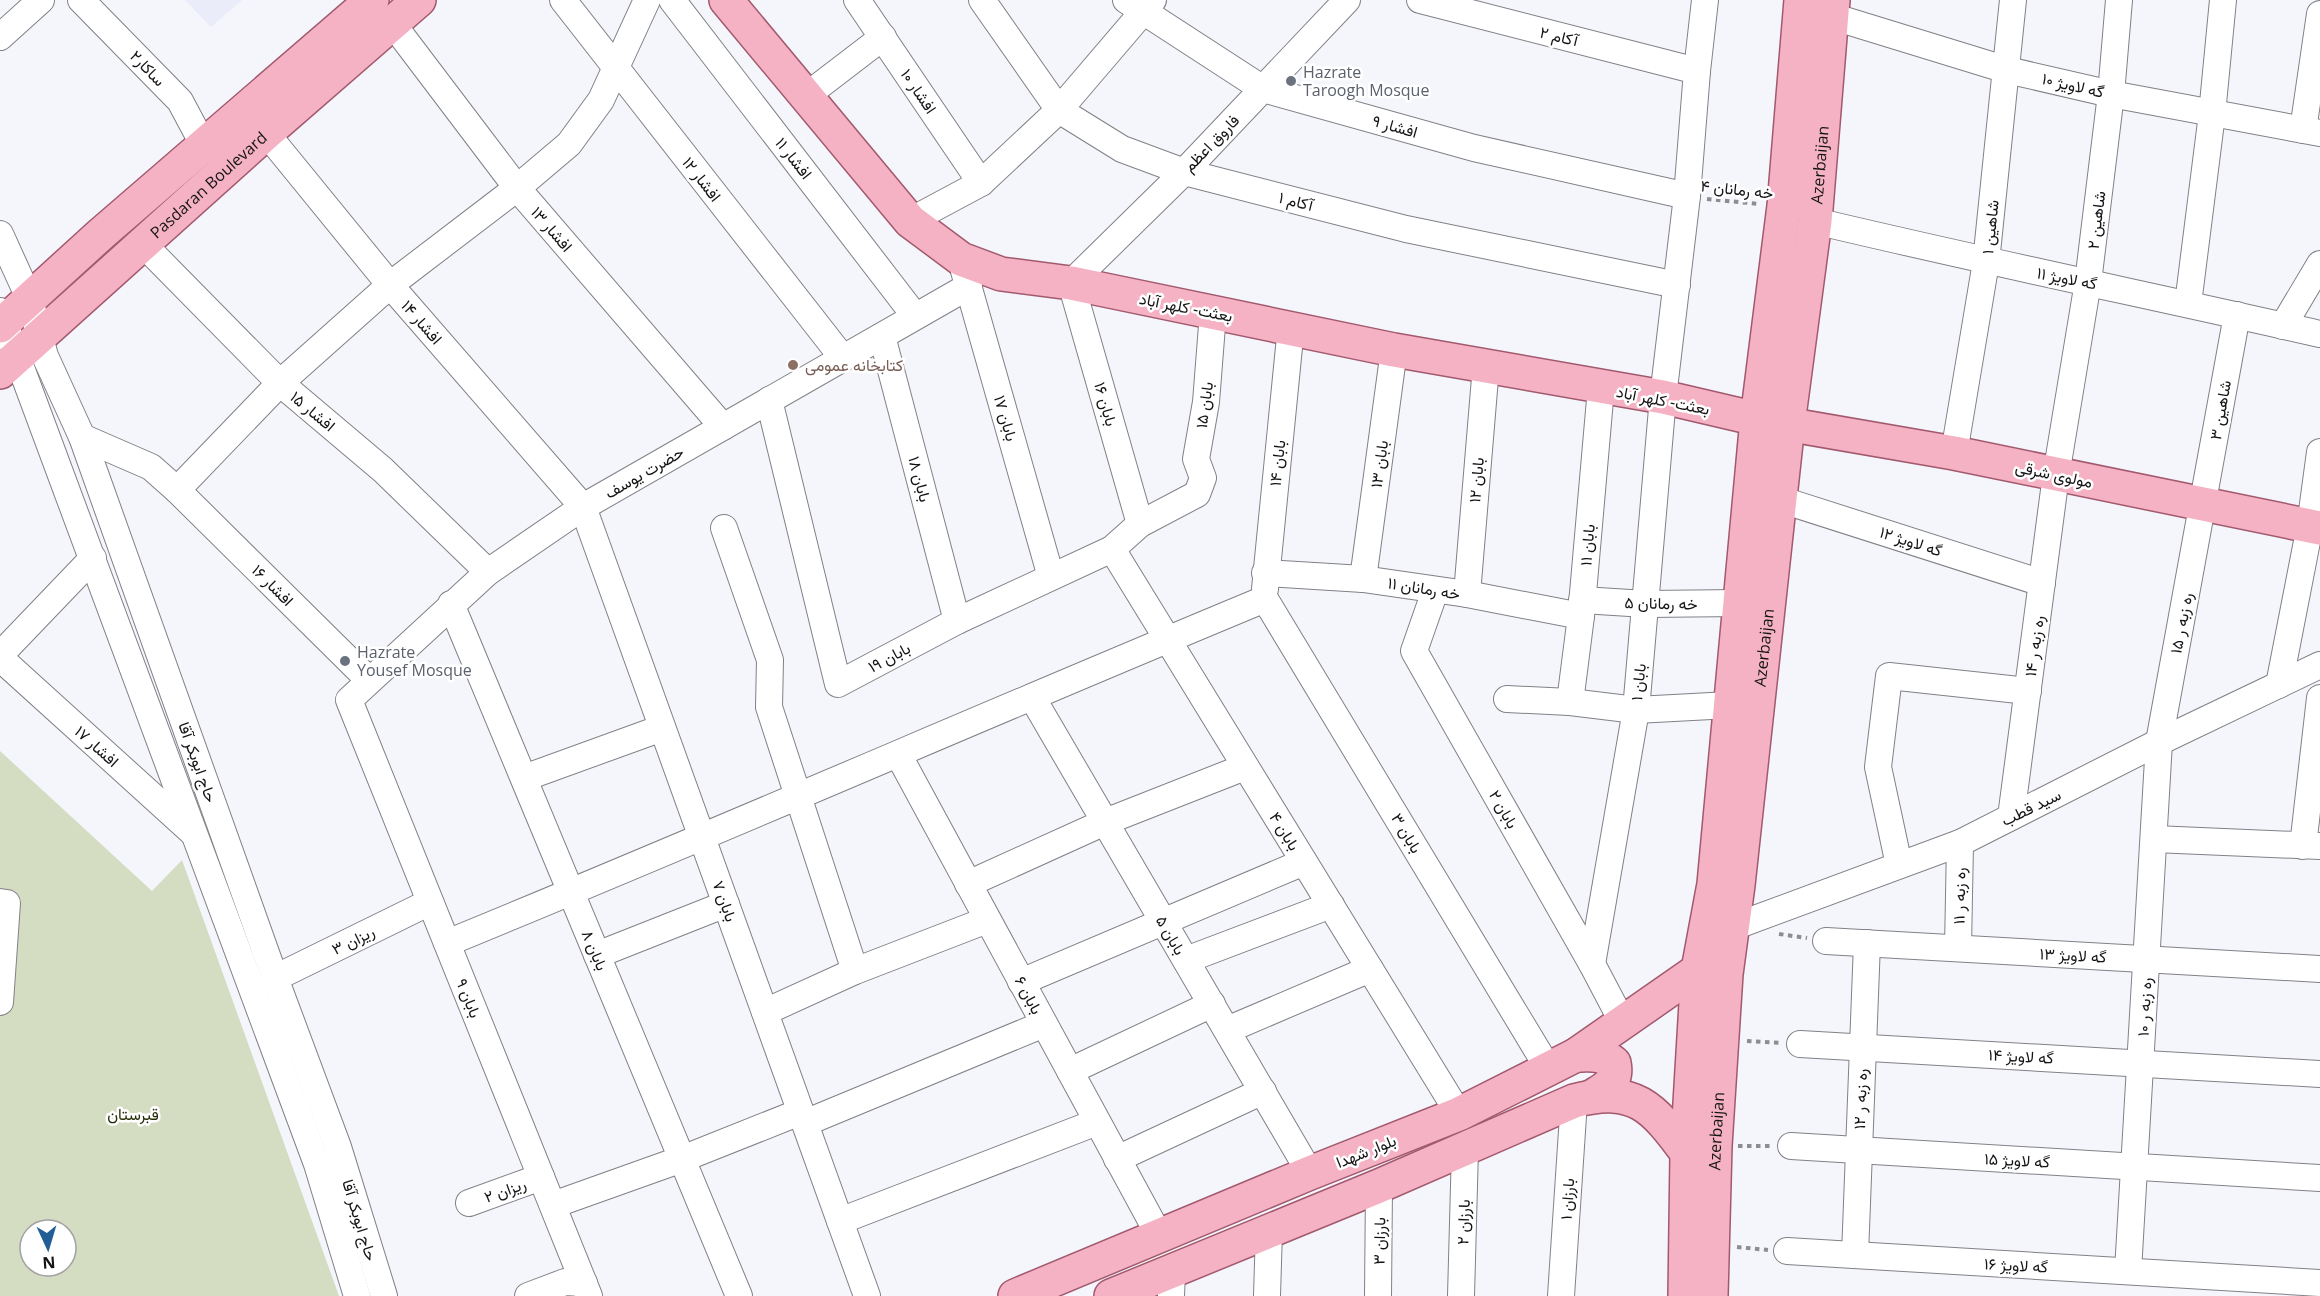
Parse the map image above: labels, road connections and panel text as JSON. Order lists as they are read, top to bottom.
{
  "streets": {
    "main road": [
      "Azerbaijan",
      "Pasdaran Boulevard",
      "بعثت- کلهر آباد",
      "مولوی شرقی",
      "بلوار شهدا"
    ],
    "street": [
      "آکام ۲",
      "ساکار۲",
      "گه لاویژ ۱۰",
      "افشار ۱۰",
      "افشار ۹",
      "فاروق اعظم",
      "افشار ۱۱",
      "افشار ۱۲",
      "آکام ۱",
      "شاهین ۲",
      "شاهین ۱",
      "افشار ۱۳",
      "گه لاویژ ۱۱",
      "افشار ۱۴",
      "بابان ۱۶",
      "بابان ۱۵",
      "شاهین ۳",
      "افشار ۱۵",
      "بابان ۱۷",
      "بابان ۱۴",
      "بابان ۱۳",
      "حضرت یوسف",
      "بابان ۱۸",
      "بابان ۱۲",
      "گه لاویژ ۱۲",
      "بابان ۱۱",
      "افشار ۱۶",
      "خه رمانان ۱۱",
      "خه رمانان ۵",
      "ره زبه ر ۱۵",
      "ره زبه ر ۱۴",
      "بابان ۱۹",
      "بابان ۱",
      "افشار ۱۷",
      "حاج ابوبکر آقا",
      "سید قطب",
      "بابان ۲",
      "بابان ۴",
      "بابان ۳",
      "ره زبه ر ۱۱",
      "بابان ۷",
      "بابان ۵",
      "۳ ریزان",
      "بابان ۸",
      "گه لاویژ ۱۳",
      "بابان ۶",
      "بابان ۹",
      "ره زبه ر ۱۰",
      "گه لاویژ ۱۴",
      "ره زبه ر ۱۲",
      "گه لاویژ ۱۵",
      "ریزان ۲",
      "بارزان ۱",
      "بارزان ۲",
      "بارزان ۳",
      "۱۶ گه لاویژ"
    ],
    "path": ["خه رمانان ۴"]
  },
  "crossings": [
    ["آکام ۲", "بابان ۱"],
    ["ساکار۲", "Pasdaran Boulevard"],
    ["گه لاویژ ۱۰", "Azerbaijan"],
    ["گه لاویژ ۱۰", "شاهین ۲"],
    ["گه لاویژ ۱۰", "شاهین ۱"],
    ["افشار ۹", "فاروق اعظم"],
    ["افشار ۹", "خه رمانان ۴"],
    ["افشار ۹", "بابان ۱"],
    ["فاروق اعظم", "آکام ۱"],
    ["فاروق اعظم", "بعثت- کلهر آباد"],
    ["فاروق اعظم", "بابان ۱۶"],
    ["افشار ۱۱", "حضرت یوسف"],
    ["Azerbaijan", "خه رمانان ۴"],
    ["Azerbaijan", "گه لاویژ ۱۱"],
    ["Azerbaijan", "بعثت- کلهر آباد"],
    ["Azerbaijan", "مولوی شرقی"],
    ["Azerbaijan", "گه لاویژ ۱۲"],
    ["Azerbaijan", "خه رمانان ۵"],
    ["Azerbaijan", "سید قطب"],
    ["Azerbaijan", "بلوار شهدا"],
    ["افشار ۱۲", "حضرت یوسف"],
    ["Pasdaran Boulevard", "افشار ۱۳"],
    ["Pasdaran Boulevard", "افشار ۱۴"],
    ["Pasdaran Boulevard", "افشار ۱۵"],
    ["Pasdaran Boulevard", "حاج ابوبکر آقا"],
    ["خه رمانان ۴", "بابان ۱"],
    ["آکام ۱", "بابان ۱"],
    ["شاهین ۲", "گه لاویژ ۱۱"],
    ["شاهین ۲", "مولوی شرقی"],
    ["شاهین ۲", "ره زبه ر ۱۴"],
    ["شاهین ۱", "گه لاویژ ۱۱"],
    ["شاهین ۱", "مولوی شرقی"],
    ["افشار ۱۳", "حضرت یوسف"],
    ["گه لاویژ ۱۱", "شاهین ۳"],
    ["بعثت- کلهر آباد", "بابان ۱۶"],
    ["بعثت- کلهر آباد", "بابان ۱۵"],
    ["بعثت- کلهر آباد", "بابان ۱۷"],
    ["بعثت- کلهر آباد", "بابان ۱۴"],
    ["بعثت- کلهر آباد", "بابان ۱۳"],
    ["بعثت- کلهر آباد", "حضرت یوسف"],
    ["بعثت- کلهر آباد", "مولوی شرقی"],
    ["بعثت- کلهر آباد", "بابان ۱۲"],
    ["بعثت- کلهر آباد", "بابان ۱۱"],
    ["بعثت- کلهر آباد", "بابان ۱"],
    ["افشار ۱۴", "حضرت یوسف"],
    ["افشار ۱۴", "بابان ۷"],
    ["بابان ۱۶", "بابان ۱۹"],
    ["بابان ۱۵", "بابان ۱۹"],
    ["شاهین ۳", "مولوی شرقی"],
    ["شاهین ۳", "ره زبه ر ۱۵"],
    ["افشار ۱۵", "حضرت یوسف"],
    ["بابان ۱۷", "حضرت یوسف"],
    ["بابان ۱۷", "بابان ۱۹"],
    ["بابان ۱۴", "خه رمانان ۱۱"],
    ["بابان ۱۴", "بابان ۳"],
    ["بابان ۱۳", "خه رمانان ۱۱"],
    ["حضرت یوسف", "بابان ۱۸"],
    ["حضرت یوسف", "افشار ۱۶"],
    ["حضرت یوسف", "بابان ۱۹"],
    ["حضرت یوسف", "بابان ۷"],
    ["حضرت یوسف", "بابان ۸"],
    ["حضرت یوسف", "بابان ۹"],
    ["مولوی شرقی", "ره زبه ر ۱۵"],
    ["مولوی شرقی", "ره زبه ر ۱۴"],
    ["بابان ۱۸", "بابان ۱۹"],
    ["بابان ۱۲", "خه رمانان ۱۱"],
    ["گه لاویژ ۱۲", "ره زبه ر ۱۴"],
    ["بابان ۱۱", "خه رمانان ۱۱"],
    ["بابان ۱۱", "خه رمانان ۵"],
    ["افشار ۱۶", "حاج ابوبکر آقا"],
    ["خه رمانان ۱۱", "خه رمانان ۵"],
    ["خه رمانان ۱۱", "بابان ۲"],
    ["خه رمانان ۵", "بابان ۱"],
    ["ره زبه ر ۱۵", "سید قطب"],
    ["ره زبه ر ۱۵", "ره زبه ر ۱۰"],
    ["ره زبه ر ۱۴", "سید قطب"],
    ["بابان ۱۹", "بابان ۴"],
    ["بابان ۱", "بابان ۲"],
    ["افشار ۱۷", "حاج ابوبکر آقا"],
    ["حاج ابوبکر آقا", "۳ ریزان"],
    ["سید قطب", "ره زبه ر ۱۱"],
    ["سید قطب", "ره زبه ر ۱۰"],
    ["بابان ۲", "بلوار شهدا"],
    ["بابان ۴", "بلوار شهدا"],
    ["بابان ۳", "بلوار شهدا"],
    ["ره زبه ر ۱۱", "گه لاویژ ۱۳"],
    ["بابان ۵", "بلوار شهدا"],
    ["۳ ریزان", "بابان ۹"],
    ["گه لاویژ ۱۳", "ره زبه ر ۱۰"],
    ["گه لاویژ ۱۳", "ره زبه ر ۱۲"],
    ["بابان ۶", "بلوار شهدا"],
    ["بابان ۹", "ریزان ۲"],
    ["ره زبه ر ۱۰", "گه لاویژ ۱۴"],
    ["ره زبه ر ۱۰", "گه لاویژ ۱۵"],
    ["ره زبه ر ۱۰", "۱۶ گه لاویژ"],
    ["گه لاویژ ۱۴", "ره زبه ر ۱۲"],
    ["ره زبه ر ۱۲", "گه لاویژ ۱۵"],
    ["ره زبه ر ۱۲", "۱۶ گه لاویژ"]
  ],
  "parks": ["قبرستان"],
  "places": ["Hazrate Taroogh Mosque", "کتابخانه عمومی", "Hazrate Yousef Mosque"],
  "north": "bottom"
}
